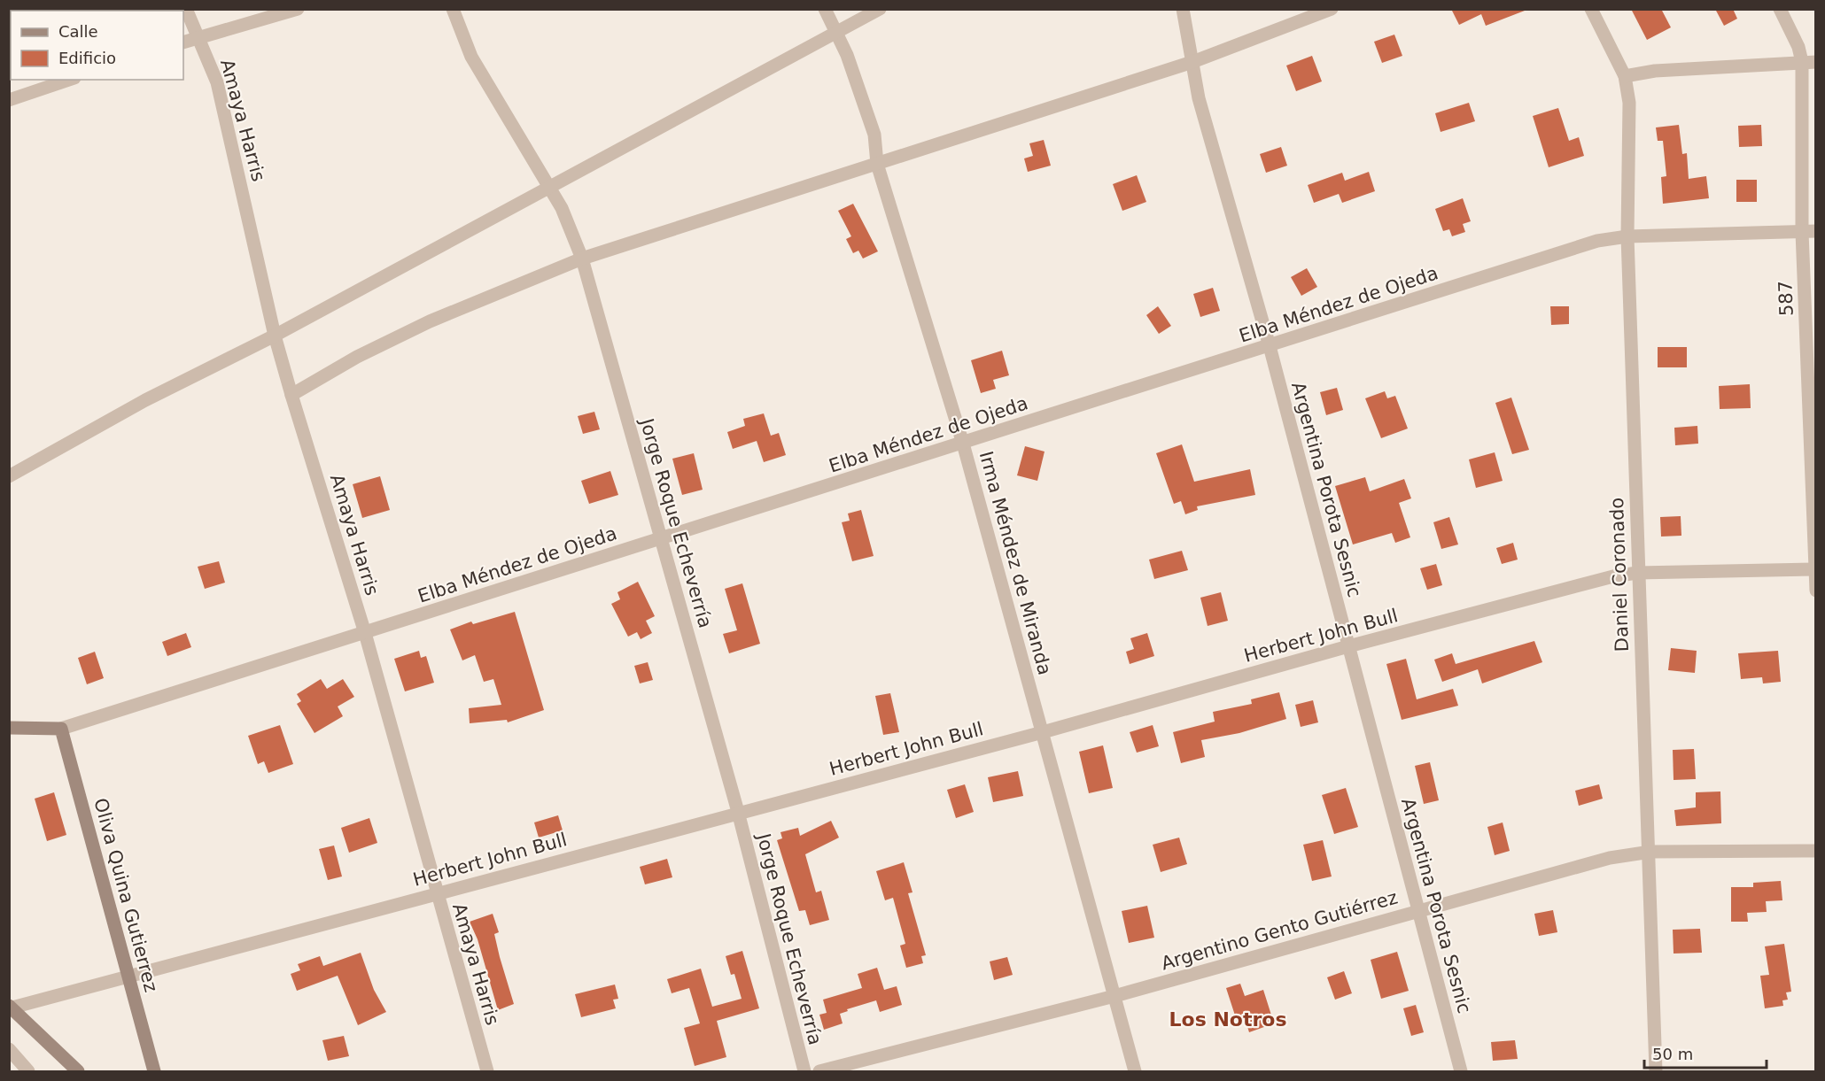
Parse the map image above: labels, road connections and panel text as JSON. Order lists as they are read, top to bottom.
{
  "streets": {
    "street": [
      "Amaya Harris",
      "587",
      "Elba Méndez de Ojeda",
      "Argentina Porota Sesnic",
      "Jorge Roque Echeverría",
      "Irma Méndez de Miranda",
      "Daniel Coronado",
      "Herbert John Bull",
      "Oliva Quina Gutierrez",
      "Argentino Gento Gutiérrez"
    ]
  },
  "crossings": [
    ["Amaya Harris", "Elba Méndez de Ojeda"],
    ["Amaya Harris", "Herbert John Bull"],
    ["587", "Elba Méndez de Ojeda"],
    ["587", "Herbert John Bull"],
    ["Elba Méndez de Ojeda", "Argentina Porota Sesnic"],
    ["Elba Méndez de Ojeda", "Jorge Roque Echeverría"],
    ["Elba Méndez de Ojeda", "Irma Méndez de Miranda"],
    ["Elba Méndez de Ojeda", "Daniel Coronado"],
    ["Elba Méndez de Ojeda", "Oliva Quina Gutierrez"],
    ["Argentina Porota Sesnic", "Herbert John Bull"],
    ["Argentina Porota Sesnic", "Argentino Gento Gutiérrez"],
    ["Jorge Roque Echeverría", "Herbert John Bull"],
    ["Irma Méndez de Miranda", "Herbert John Bull"],
    ["Irma Méndez de Miranda", "Argentino Gento Gutiérrez"],
    ["Daniel Coronado", "Herbert John Bull"],
    ["Daniel Coronado", "Argentino Gento Gutiérrez"],
    ["Herbert John Bull", "Oliva Quina Gutierrez"]
  ],
  "districts": ["Los Notros"],
  "legend": ["Calle", "Edificio"],
  "scale_bar": "50 m"
}
